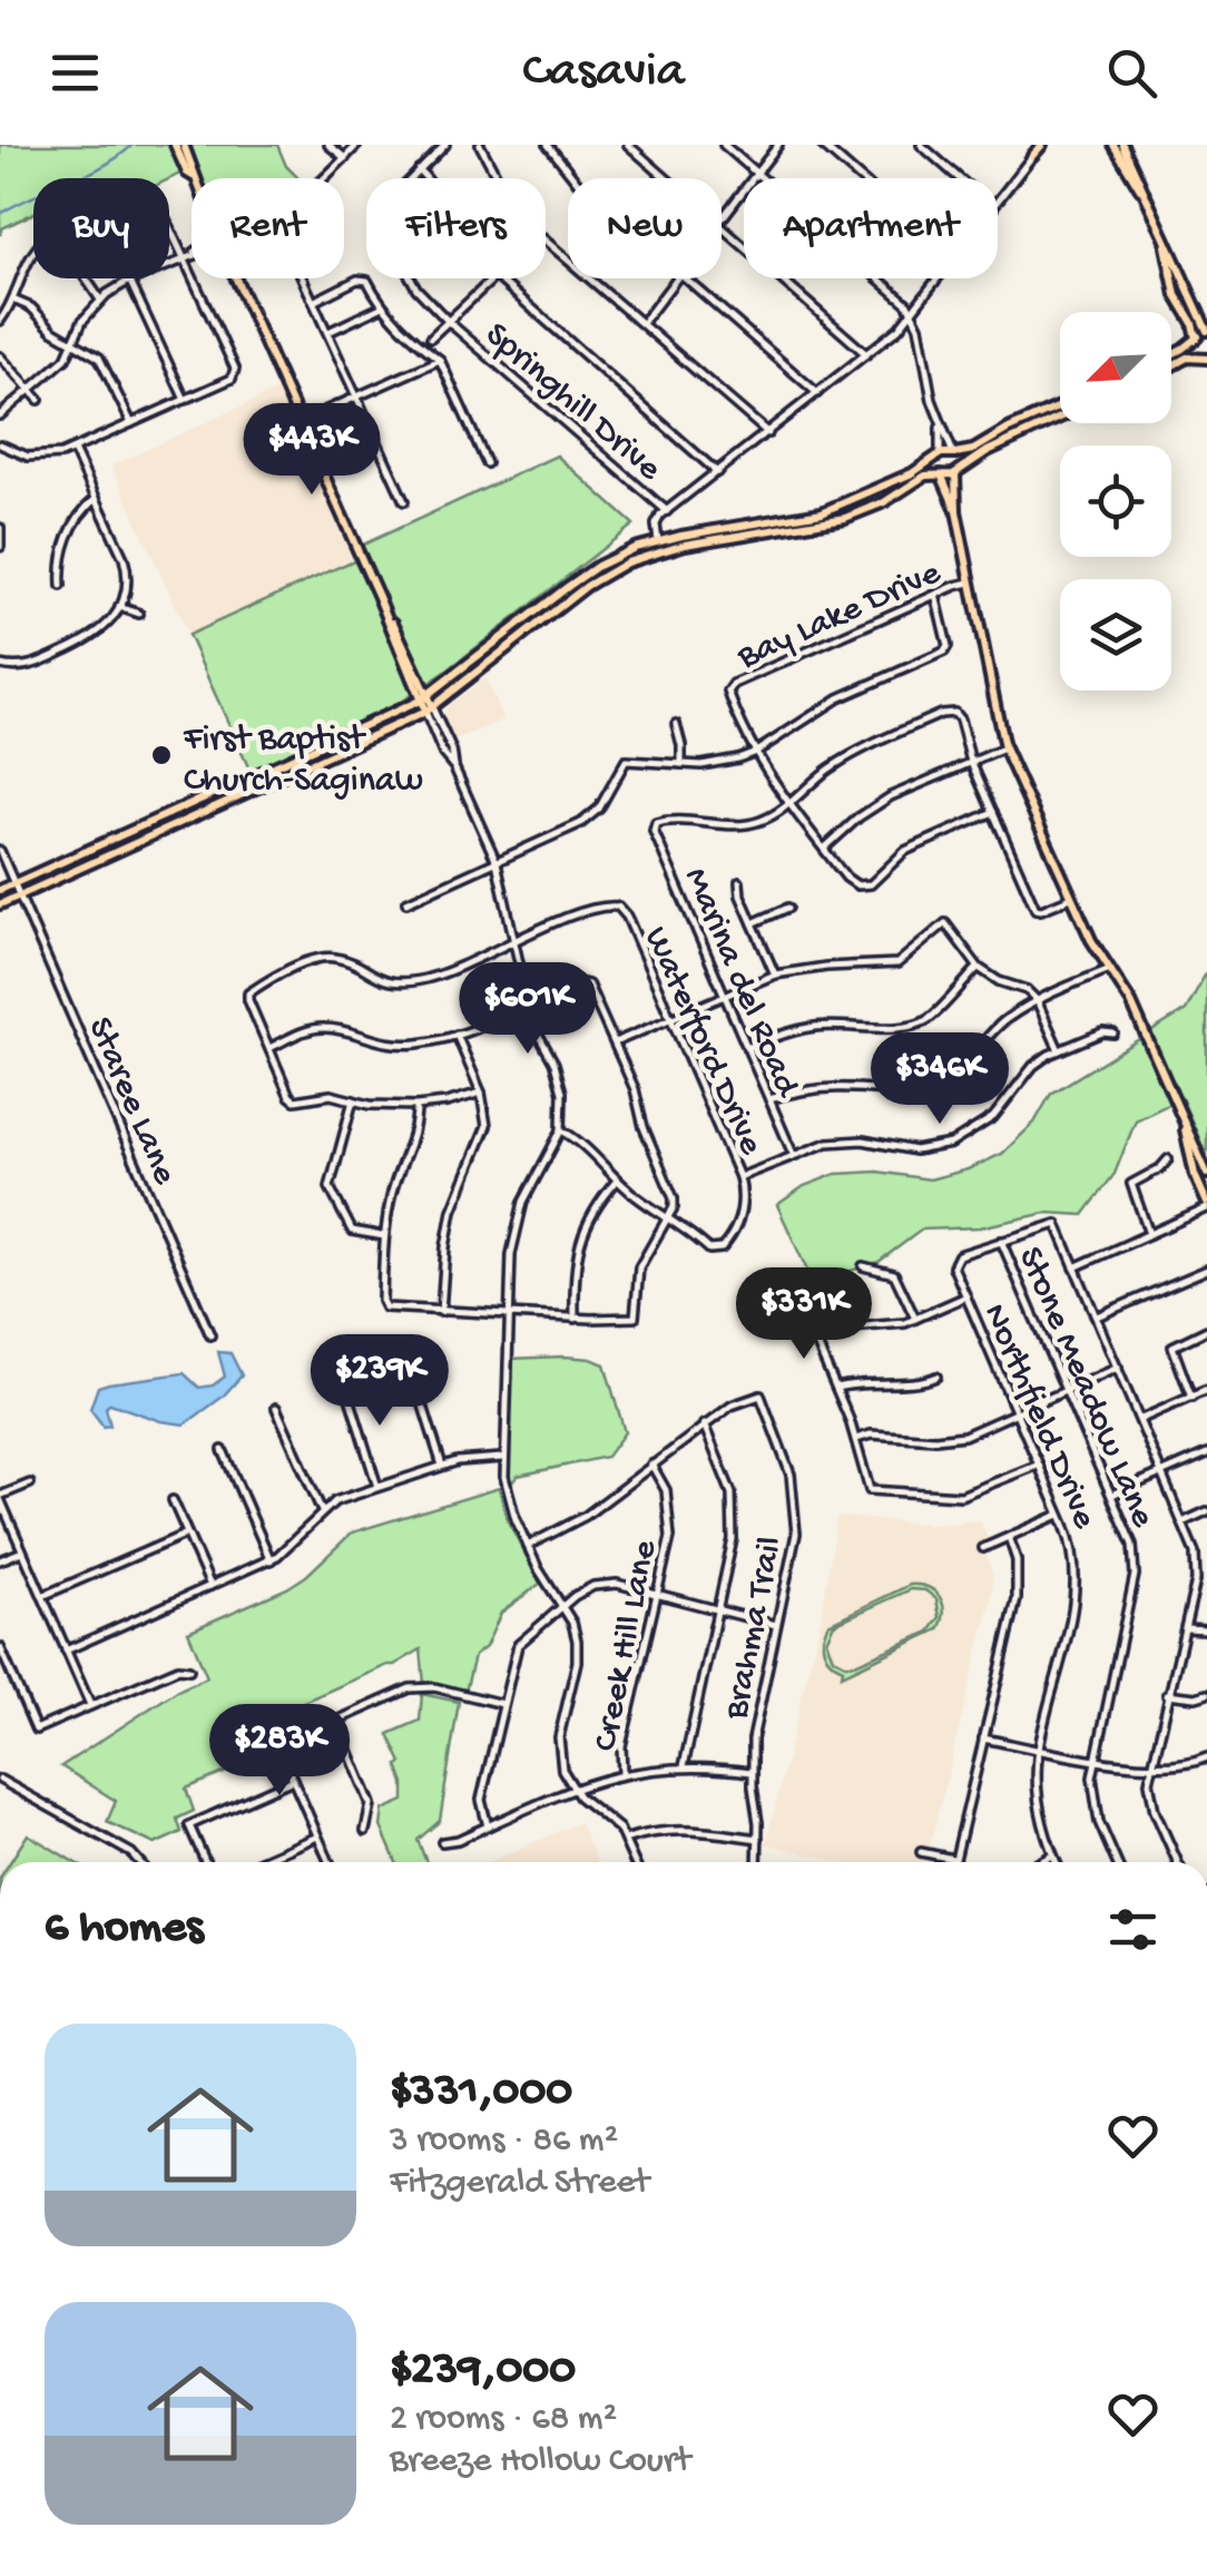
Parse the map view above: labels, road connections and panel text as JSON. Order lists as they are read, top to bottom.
{
  "streets": {
    "street": [
      "Springhill Drive",
      "Bay Lake Drive",
      "Marina del Road",
      "Waterford Drive",
      "Staree Lane",
      "Stone Meadow Lane",
      "Northfield Drive",
      "Brahma Trail",
      "Creek Hill Lane"
    ]
  },
  "crossings": [
    ["Stone Meadow Lane", "Northfield Drive"]
  ],
  "places": ["First Baptist Church-Saginaw"],
  "north": "bottom left",
  "page": {
    "header": "Casavia",
    "chip": [
      "Buy",
      "Rent",
      "Filters",
      "New",
      "Apartment"
    ],
    "price": [
      "$443K",
      "$601K",
      "$346K",
      "$331K",
      "$239K",
      "$283K"
    ],
    "heading": "6 homes",
    "list": [
      {
        "name": "$331,000",
        "note": "3 rooms · 86 m² · Fitzgerald Street"
      },
      {
        "name": "$239,000",
        "note": "2 rooms · 68 m² · Breeze Hollow Court"
      }
    ]
  }
}
